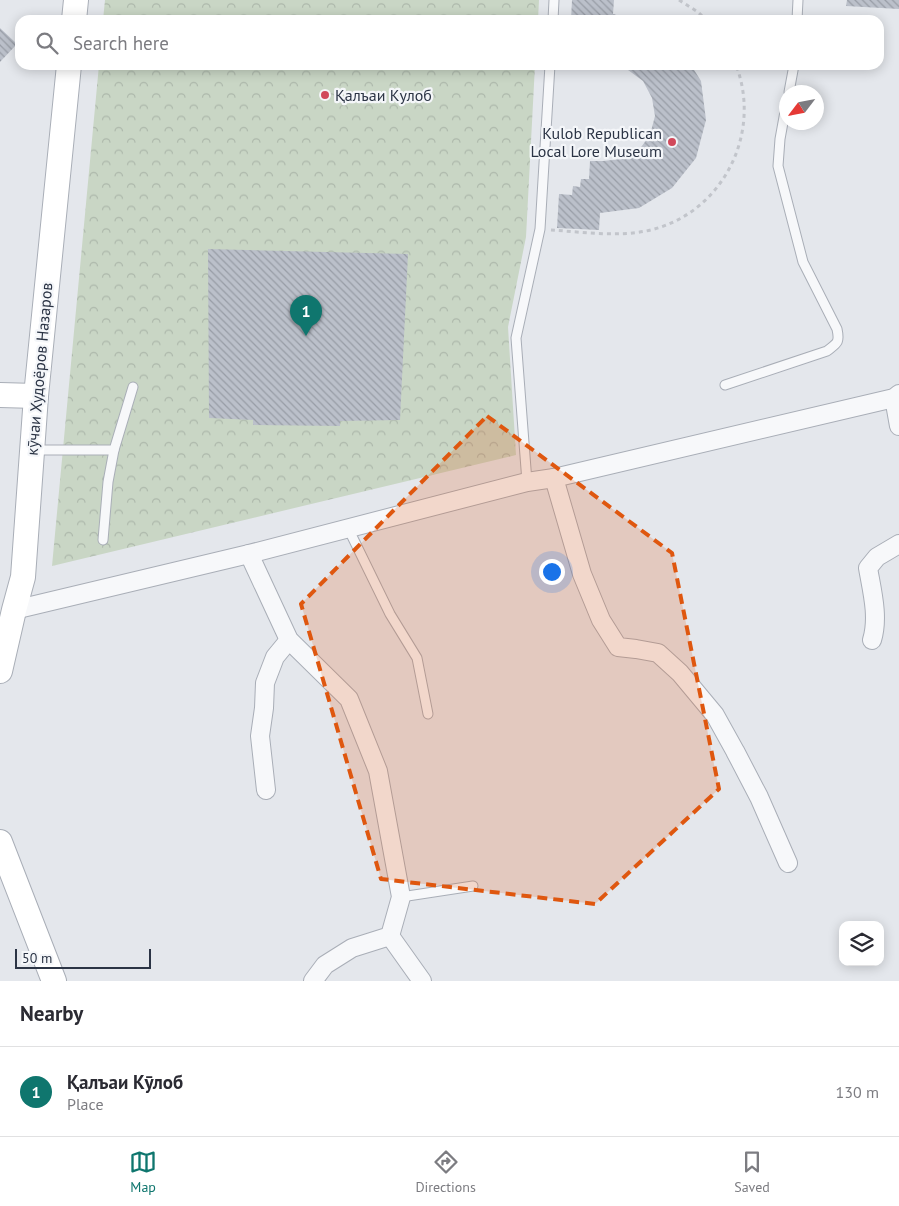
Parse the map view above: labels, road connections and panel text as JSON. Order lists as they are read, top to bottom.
{
  "streets": {
    "street": ["кӯчаи Худоёров Назаров"]
  },
  "places": ["Қалъаи Кулоб", "Kulob Republican Local Lore Museum"],
  "scale_bar": "50 m",
  "north": "bottom left",
  "page": {
    "search": "Search here",
    "pins": "1",
    "scale": "50 m",
    "heading": "Nearby",
    "list": [
      {
        "mark": "1",
        "name": "Қалъаи Кӯлоб",
        "note": "Place",
        "value": "130 m"
      }
    ],
    "nav": ["Map", "Directions", "Saved"]
  }
}
